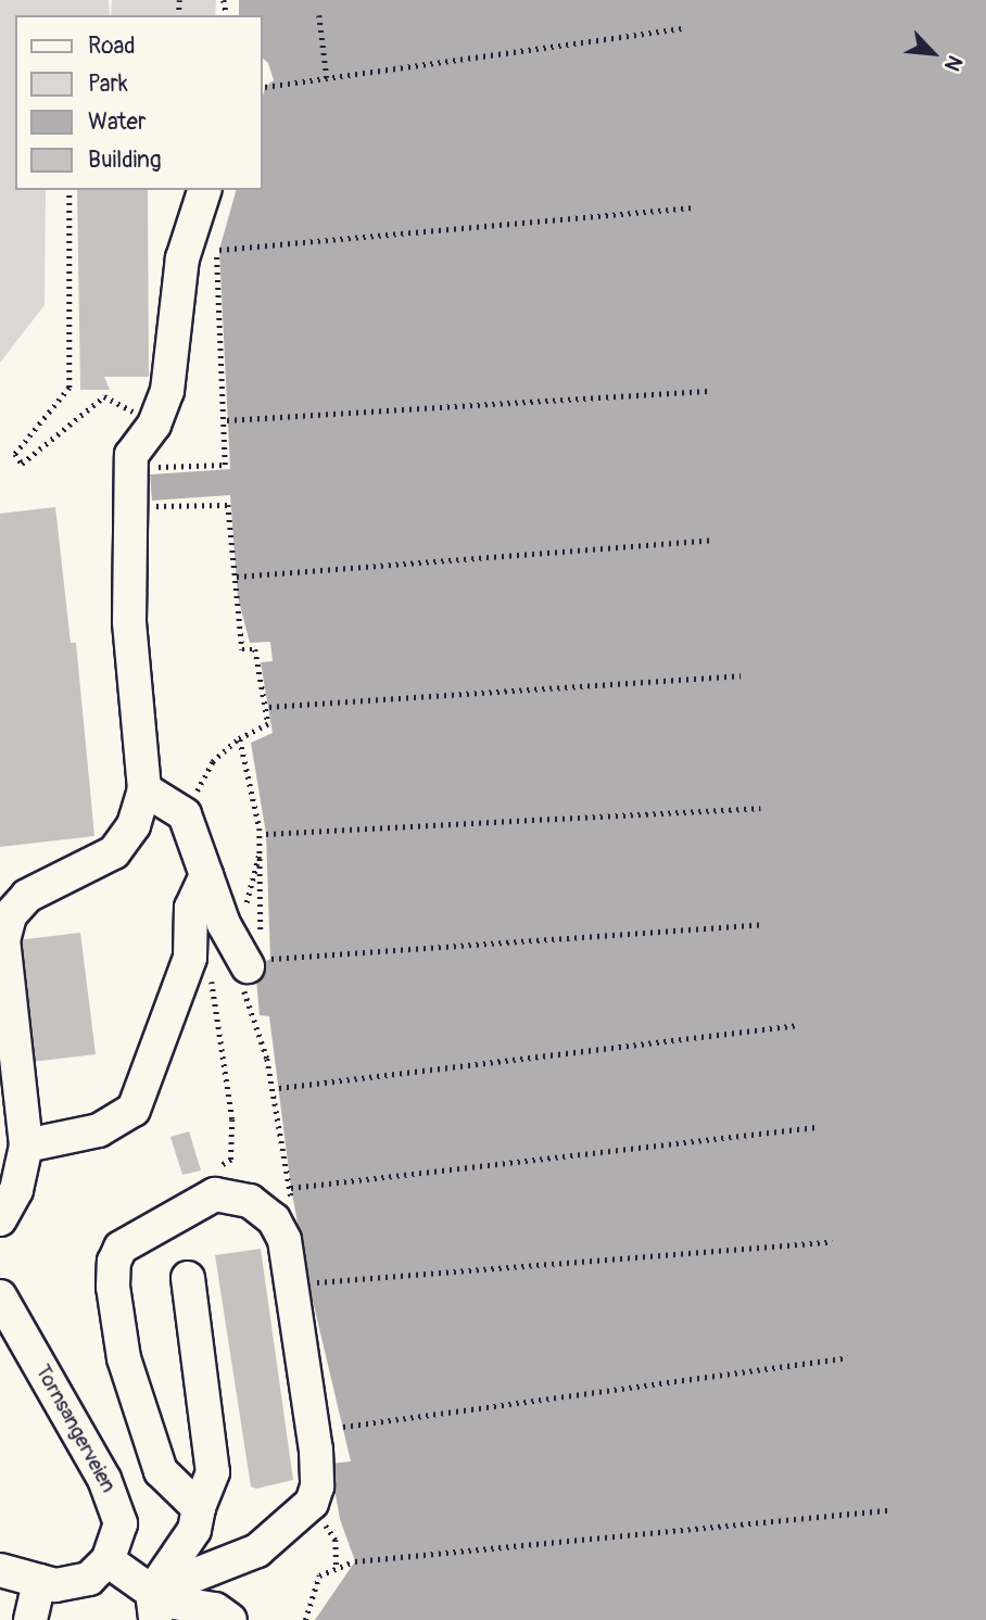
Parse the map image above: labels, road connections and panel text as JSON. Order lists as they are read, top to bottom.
{
  "streets": {
    "street": ["Tornsangerveien"]
  },
  "legend": [
    "Road",
    "Park",
    "Water",
    "Building"
  ],
  "north": "bottom right"
}
